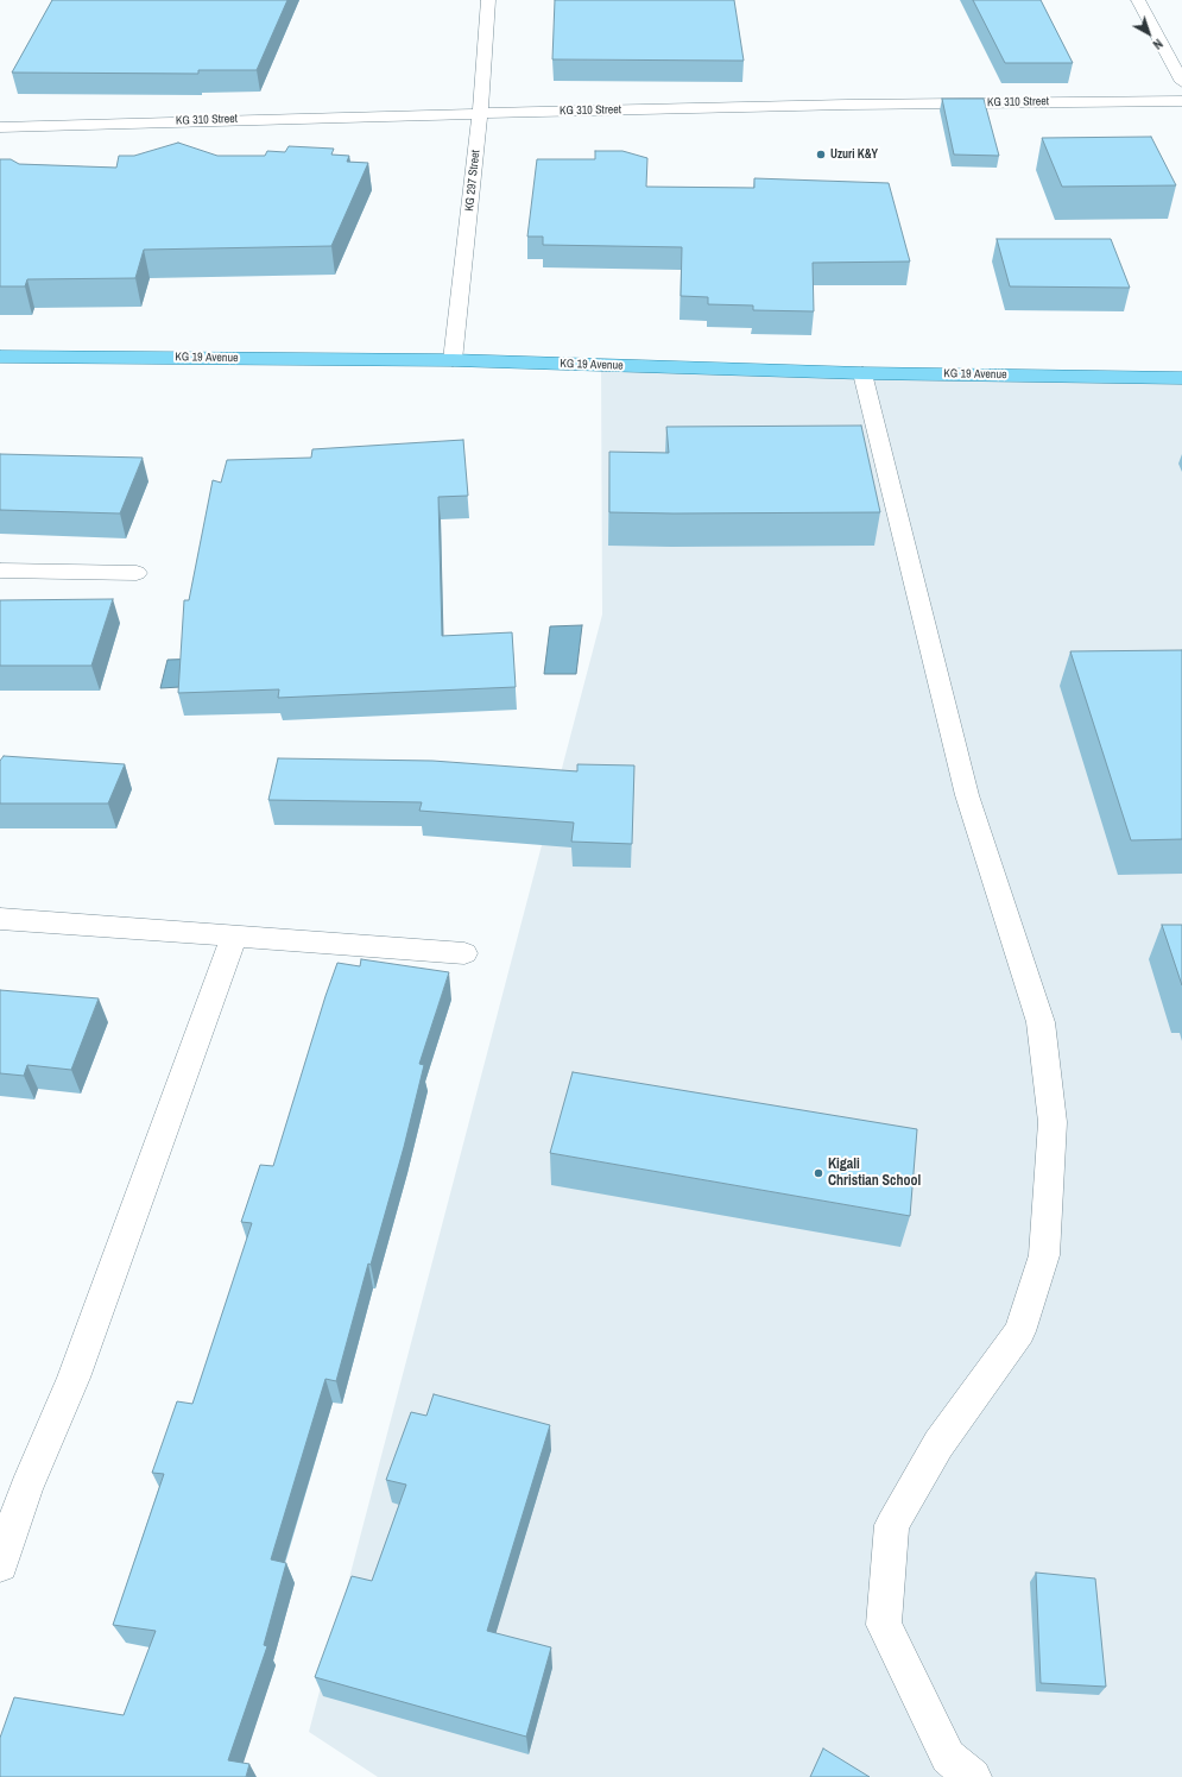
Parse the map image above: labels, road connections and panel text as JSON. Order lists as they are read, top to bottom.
{
  "streets": {
    "main road": ["KG 19 Avenue"],
    "street": ["KG 310 Street", "KG 297 Street"]
  },
  "crossings": [
    ["KG 310 Street", "KG 297 Street"],
    ["KG 297 Street", "KG 19 Avenue"]
  ],
  "places": ["Uzuri K&Y", "Kigali Christian School"],
  "north": "bottom right"
}
